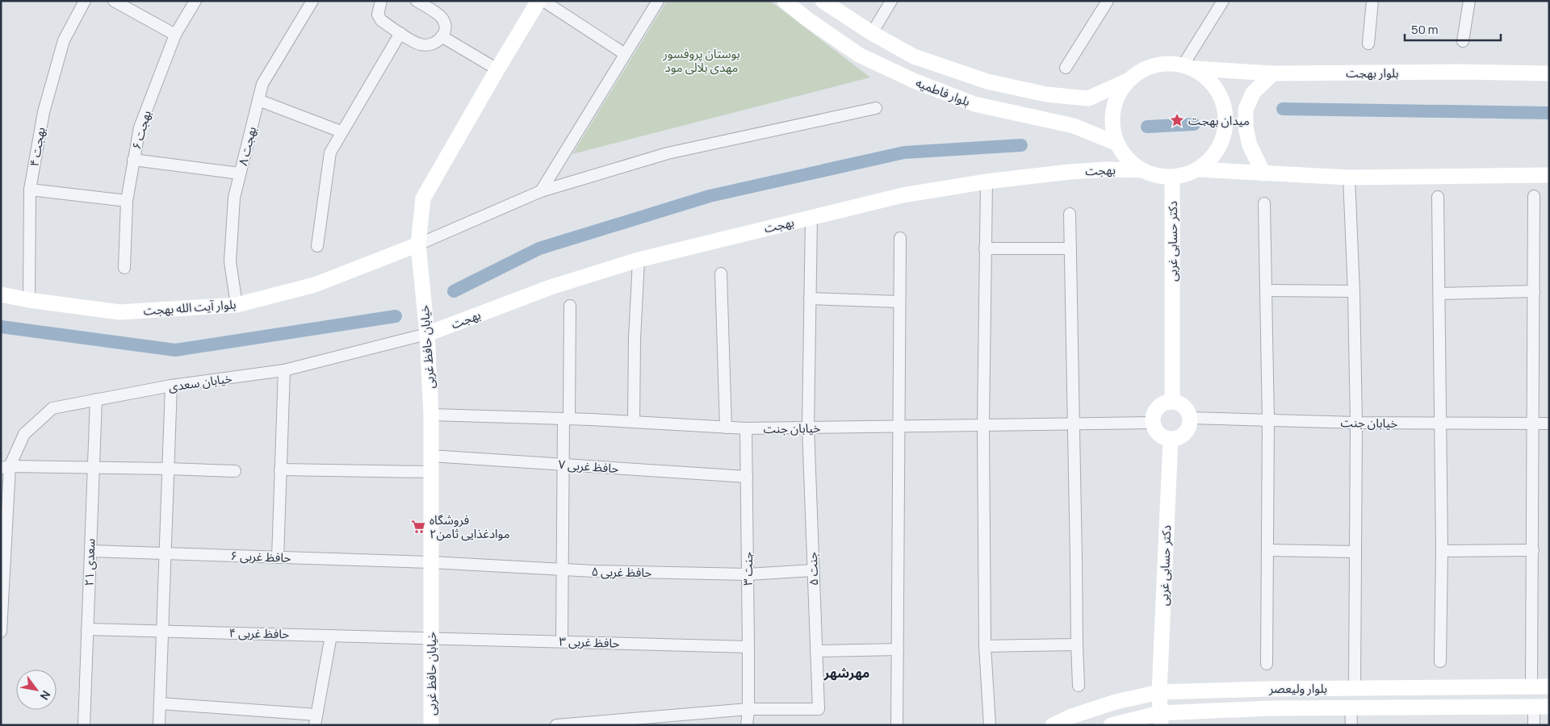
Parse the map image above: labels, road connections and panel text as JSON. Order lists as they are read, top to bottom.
{
  "streets": {
    "main road": [
      "بلوار بهجت",
      "بلوار فاطمیه",
      "بهجت",
      "دکتر حسابی غربی",
      "بلوار آیت الله بهجت",
      "خیابان حافظ غربی",
      "بلوار ولیعصر"
    ],
    "street": [
      "بهجت ۶",
      "بهجت ۸",
      "بهجت ۴",
      "خیابان سعدی",
      "خیابان جنت",
      "حافظ غربی ۷",
      "حافظ غربی ۶",
      "سعدی ۲۱",
      "جنت ۳",
      "جنت ۵",
      "حافظ غربی ۵",
      "حافظ غربی ۴",
      "حافظ غربی ۳"
    ]
  },
  "crossings": [
    ["بلوار بهجت", "بلوار فاطمیه"],
    ["بلوار بهجت", "بهجت"],
    ["بلوار بهجت", "دکتر حسابی غربی"],
    ["بلوار فاطمیه", "بهجت"],
    ["بلوار فاطمیه", "دکتر حسابی غربی"],
    ["بهجت ۸", "بلوار آیت الله بهجت"],
    ["بهجت ۴", "بلوار آیت الله بهجت"],
    ["بهجت", "دکتر حسابی غربی"],
    ["بهجت", "خیابان حافظ غربی"],
    ["بهجت", "خیابان سعدی"],
    ["بهجت", "جنت ۵"],
    ["دکتر حسابی غربی", "خیابان جنت"],
    ["دکتر حسابی غربی", "بلوار ولیعصر"],
    ["بلوار آیت الله بهجت", "خیابان حافظ غربی"],
    ["خیابان حافظ غربی", "خیابان سعدی"],
    ["خیابان حافظ غربی", "خیابان جنت"],
    ["خیابان حافظ غربی", "حافظ غربی ۷"],
    ["خیابان حافظ غربی", "حافظ غربی ۶"],
    ["خیابان حافظ غربی", "حافظ غربی ۵"],
    ["خیابان حافظ غربی", "حافظ غربی ۴"],
    ["خیابان حافظ غربی", "حافظ غربی ۳"],
    ["خیابان سعدی", "سعدی ۲۱"],
    ["خیابان جنت", "جنت ۳"],
    ["خیابان جنت", "جنت ۵"],
    ["حافظ غربی ۷", "جنت ۳"],
    ["حافظ غربی ۶", "سعدی ۲۱"],
    ["حافظ غربی ۶", "حافظ غربی ۵"],
    ["سعدی ۲۱", "حافظ غربی ۴"],
    ["جنت ۳", "جنت ۵"],
    ["جنت ۳", "حافظ غربی ۵"],
    ["جنت ۳", "حافظ غربی ۳"],
    ["جنت ۵", "حافظ غربی ۵"],
    ["حافظ غربی ۴", "حافظ غربی ۳"]
  ],
  "districts": ["مهرشهر"],
  "parks": ["بوستان پروفسور مهدی بلالی مود"],
  "places": {
    "place": ["میدان بهجت"],
    "supermarket": ["فروشگاه موادغذایی ثامن۲"]
  },
  "scale_bar": "50 m",
  "north": "bottom right"
}
